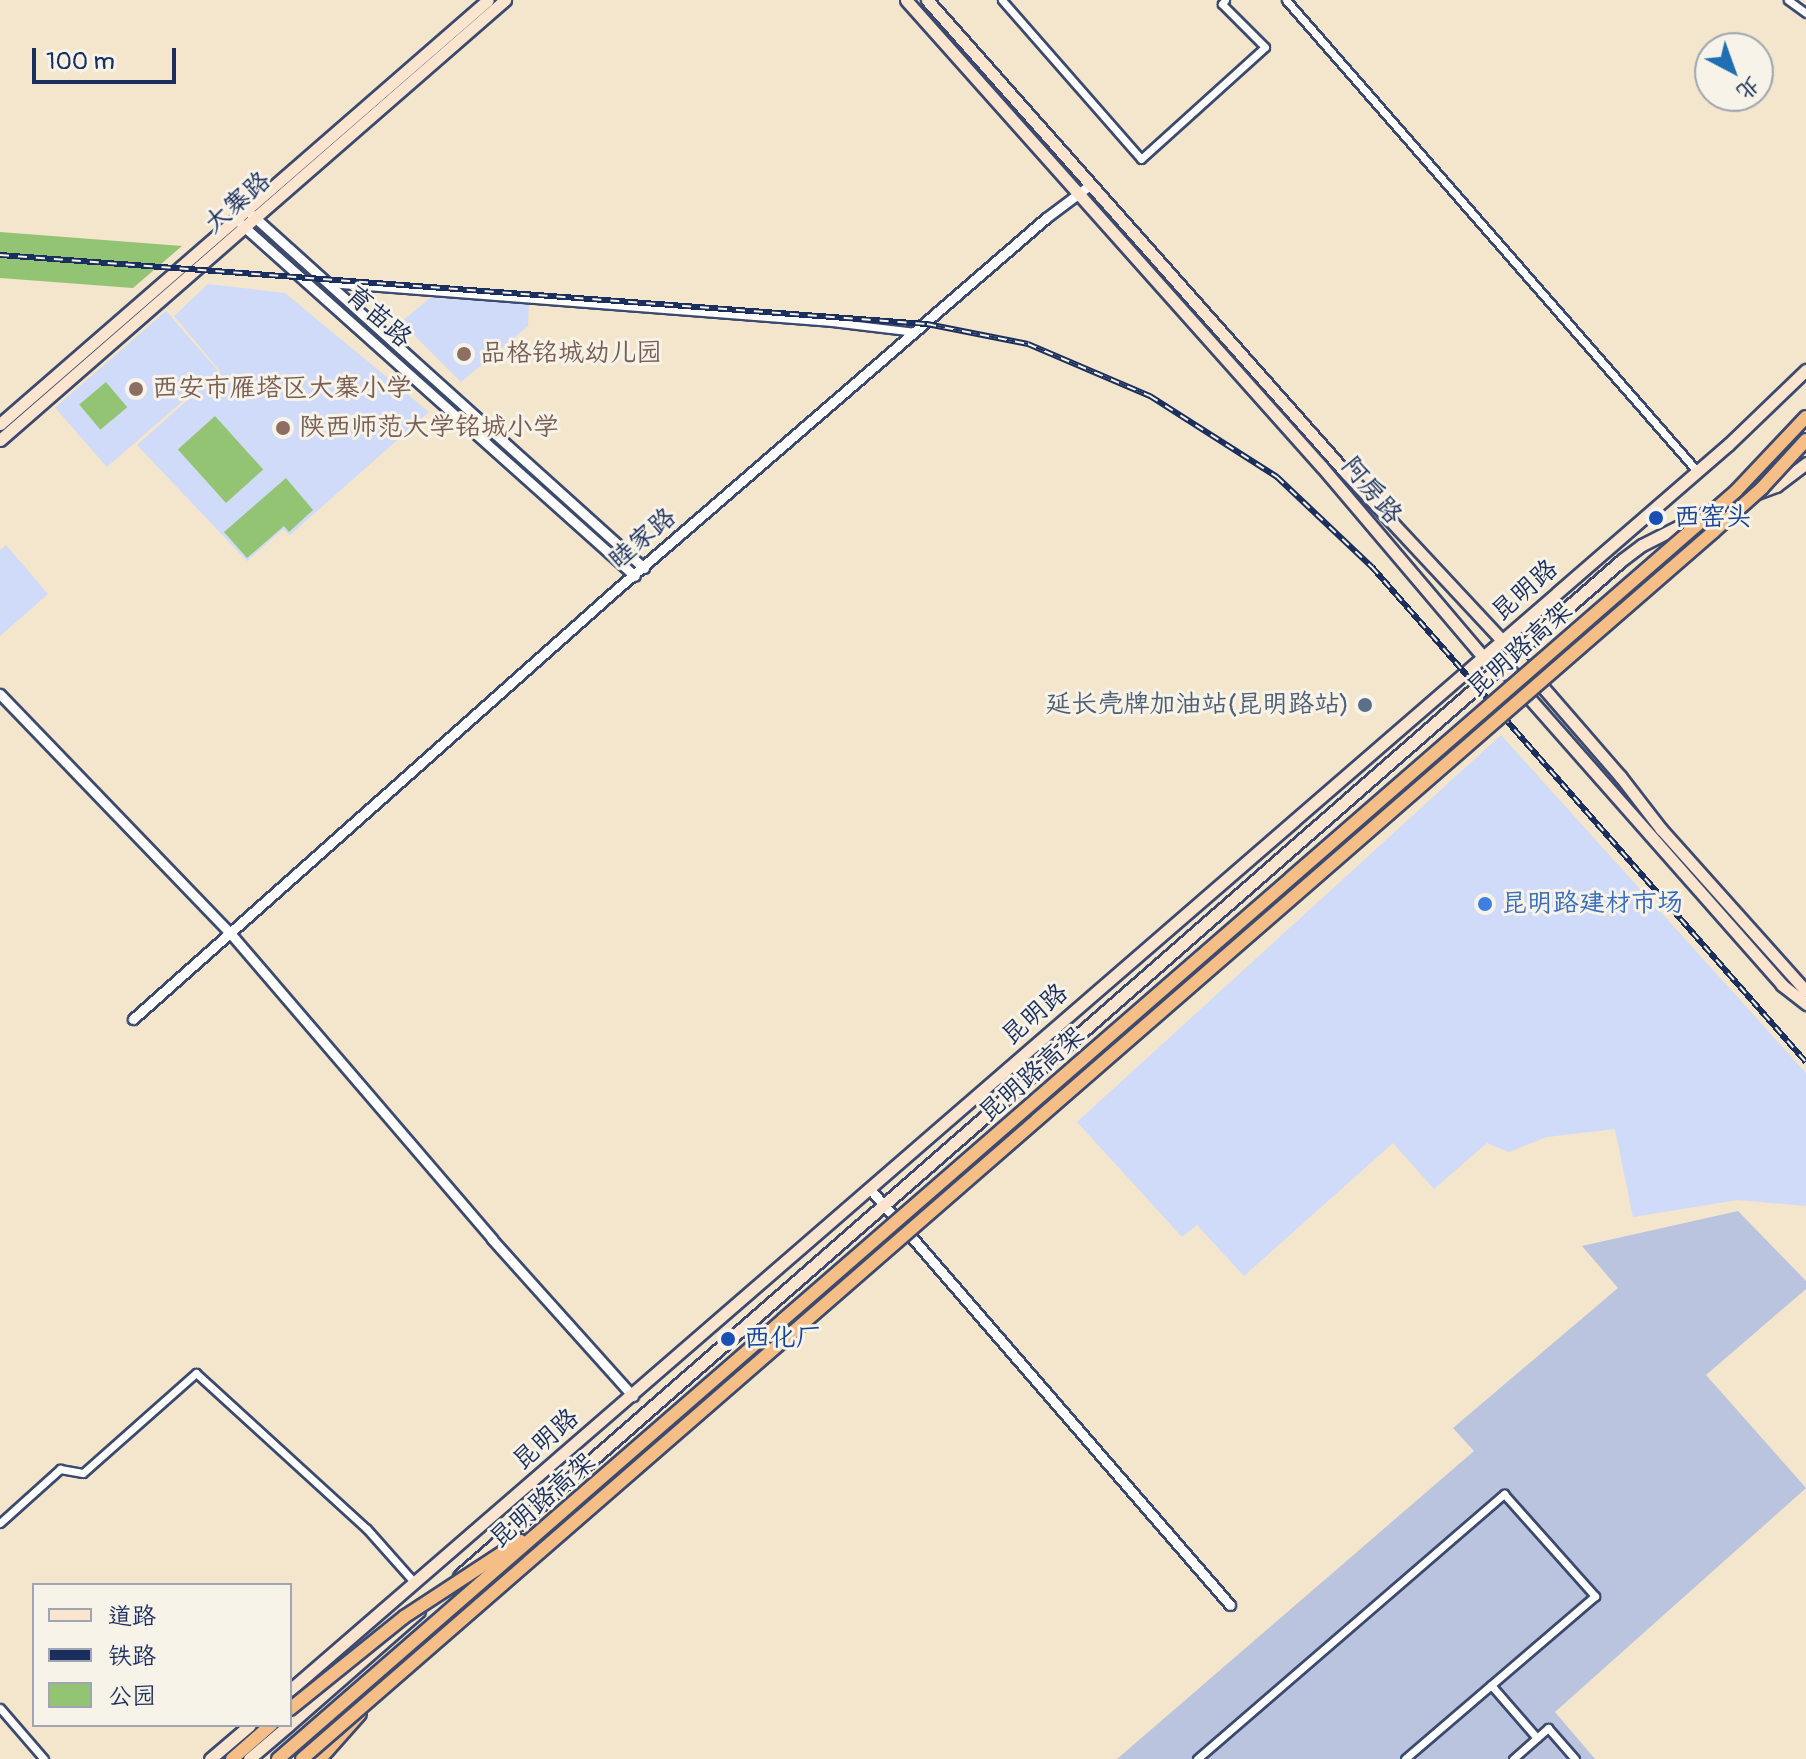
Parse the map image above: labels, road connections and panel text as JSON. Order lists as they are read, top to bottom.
{
  "streets": {
    "highway": ["昆明路高架"],
    "main road": ["大寨路", "阿房路", "昆明路"],
    "street": ["育苗路", "睦家路"]
  },
  "crossings": [
    ["大寨路", "育苗路"],
    ["育苗路", "睦家路"],
    ["阿房路", "睦家路"],
    ["阿房路", "昆明路"]
  ],
  "places": [
    "品格铭城幼儿园",
    "西安市雁塔区大寨小学",
    "陕西师范大学铭城小学",
    "西窑头",
    "延长壳牌加油站(昆明路站)",
    "昆明路建材市场",
    "西化厂"
  ],
  "legend": ["道路", "铁路", "公园"],
  "scale_bar": "100 m",
  "north": "bottom right"
}
